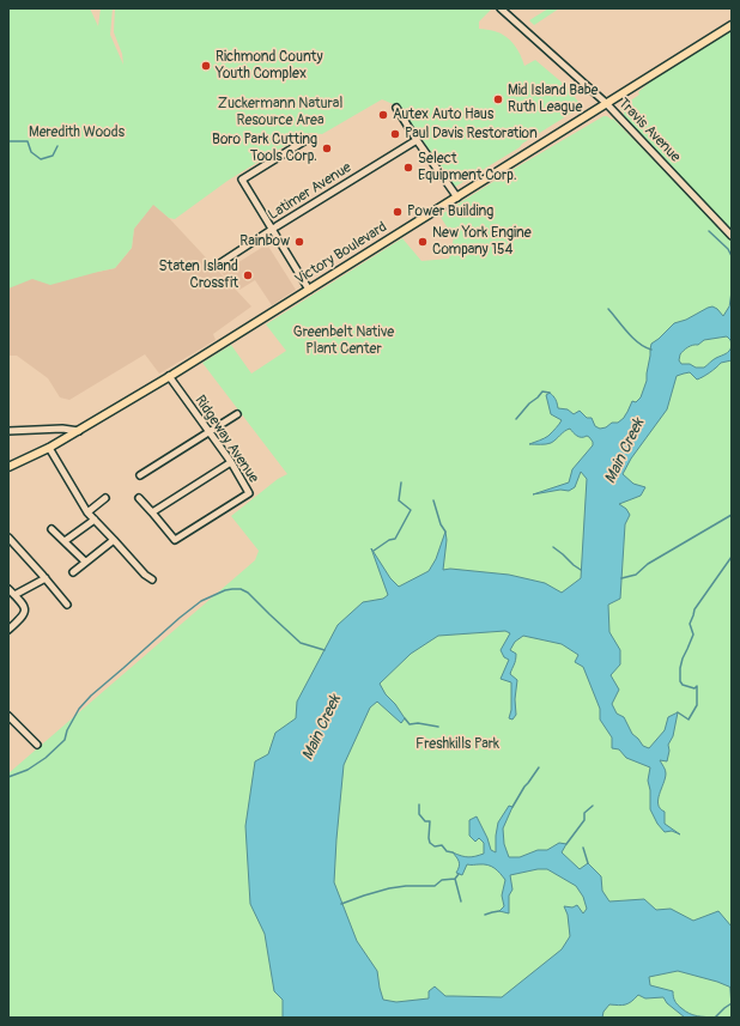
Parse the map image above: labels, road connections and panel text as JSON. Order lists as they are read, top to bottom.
{
  "streets": {
    "main road": ["Victory Boulevard"],
    "street": ["Travis Avenue", "Latimer Avenue", "Ridgeway Avenue"]
  },
  "crossings": [
    ["Travis Avenue", "Victory Boulevard"],
    ["Victory Boulevard", "Ridgeway Avenue"]
  ],
  "water": ["Main Creek"],
  "parks": [
    "Zuckermann Natural Resource Area",
    "Meredith Woods",
    "Greenbelt Native Plant Center",
    "Freshkills Park"
  ],
  "places": [
    "Richmond County Youth Complex",
    "Mid Island Babe Ruth League",
    "Autex Auto Haus",
    "Paul Davis Restoration",
    "Boro Park Cutting Tools Corp.",
    "Select Equipment Corp.",
    "Power Building",
    "Rainbow",
    "New York Engine Company 154",
    "Staten Island Crossfit"
  ]
}
